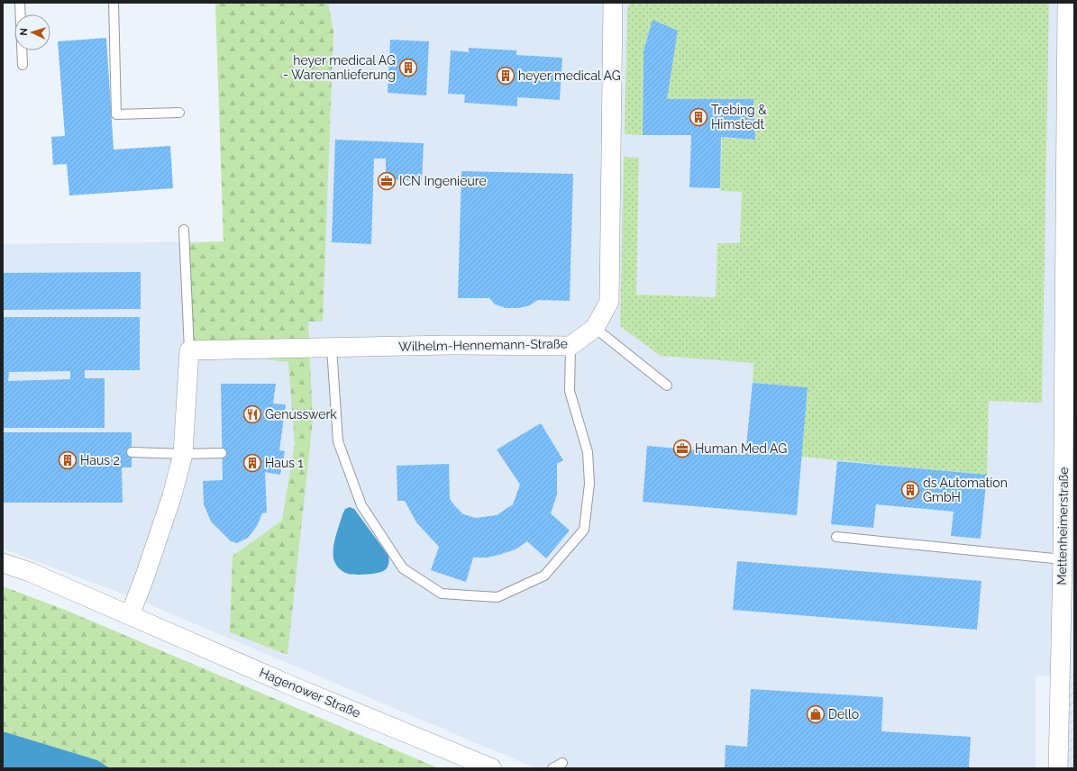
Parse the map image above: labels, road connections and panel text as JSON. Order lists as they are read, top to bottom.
{
  "streets": {
    "street": ["Wilhelm-Hennemann-Straße", "Mettenheimerstraße", "Hagenower Straße"]
  },
  "places": {
    "building": [
      "heyer medical AG - Warenanlieferung",
      "heyer medical AG",
      "Trebing & Himstedt",
      "Haus 2",
      "Haus 1",
      "ds Automation GmbH"
    ],
    "office": ["ICN Ingenieure", "Human Med AG"],
    "restaurant": ["Genusswerk"],
    "shop": ["Dello"]
  },
  "north": "left"
}
